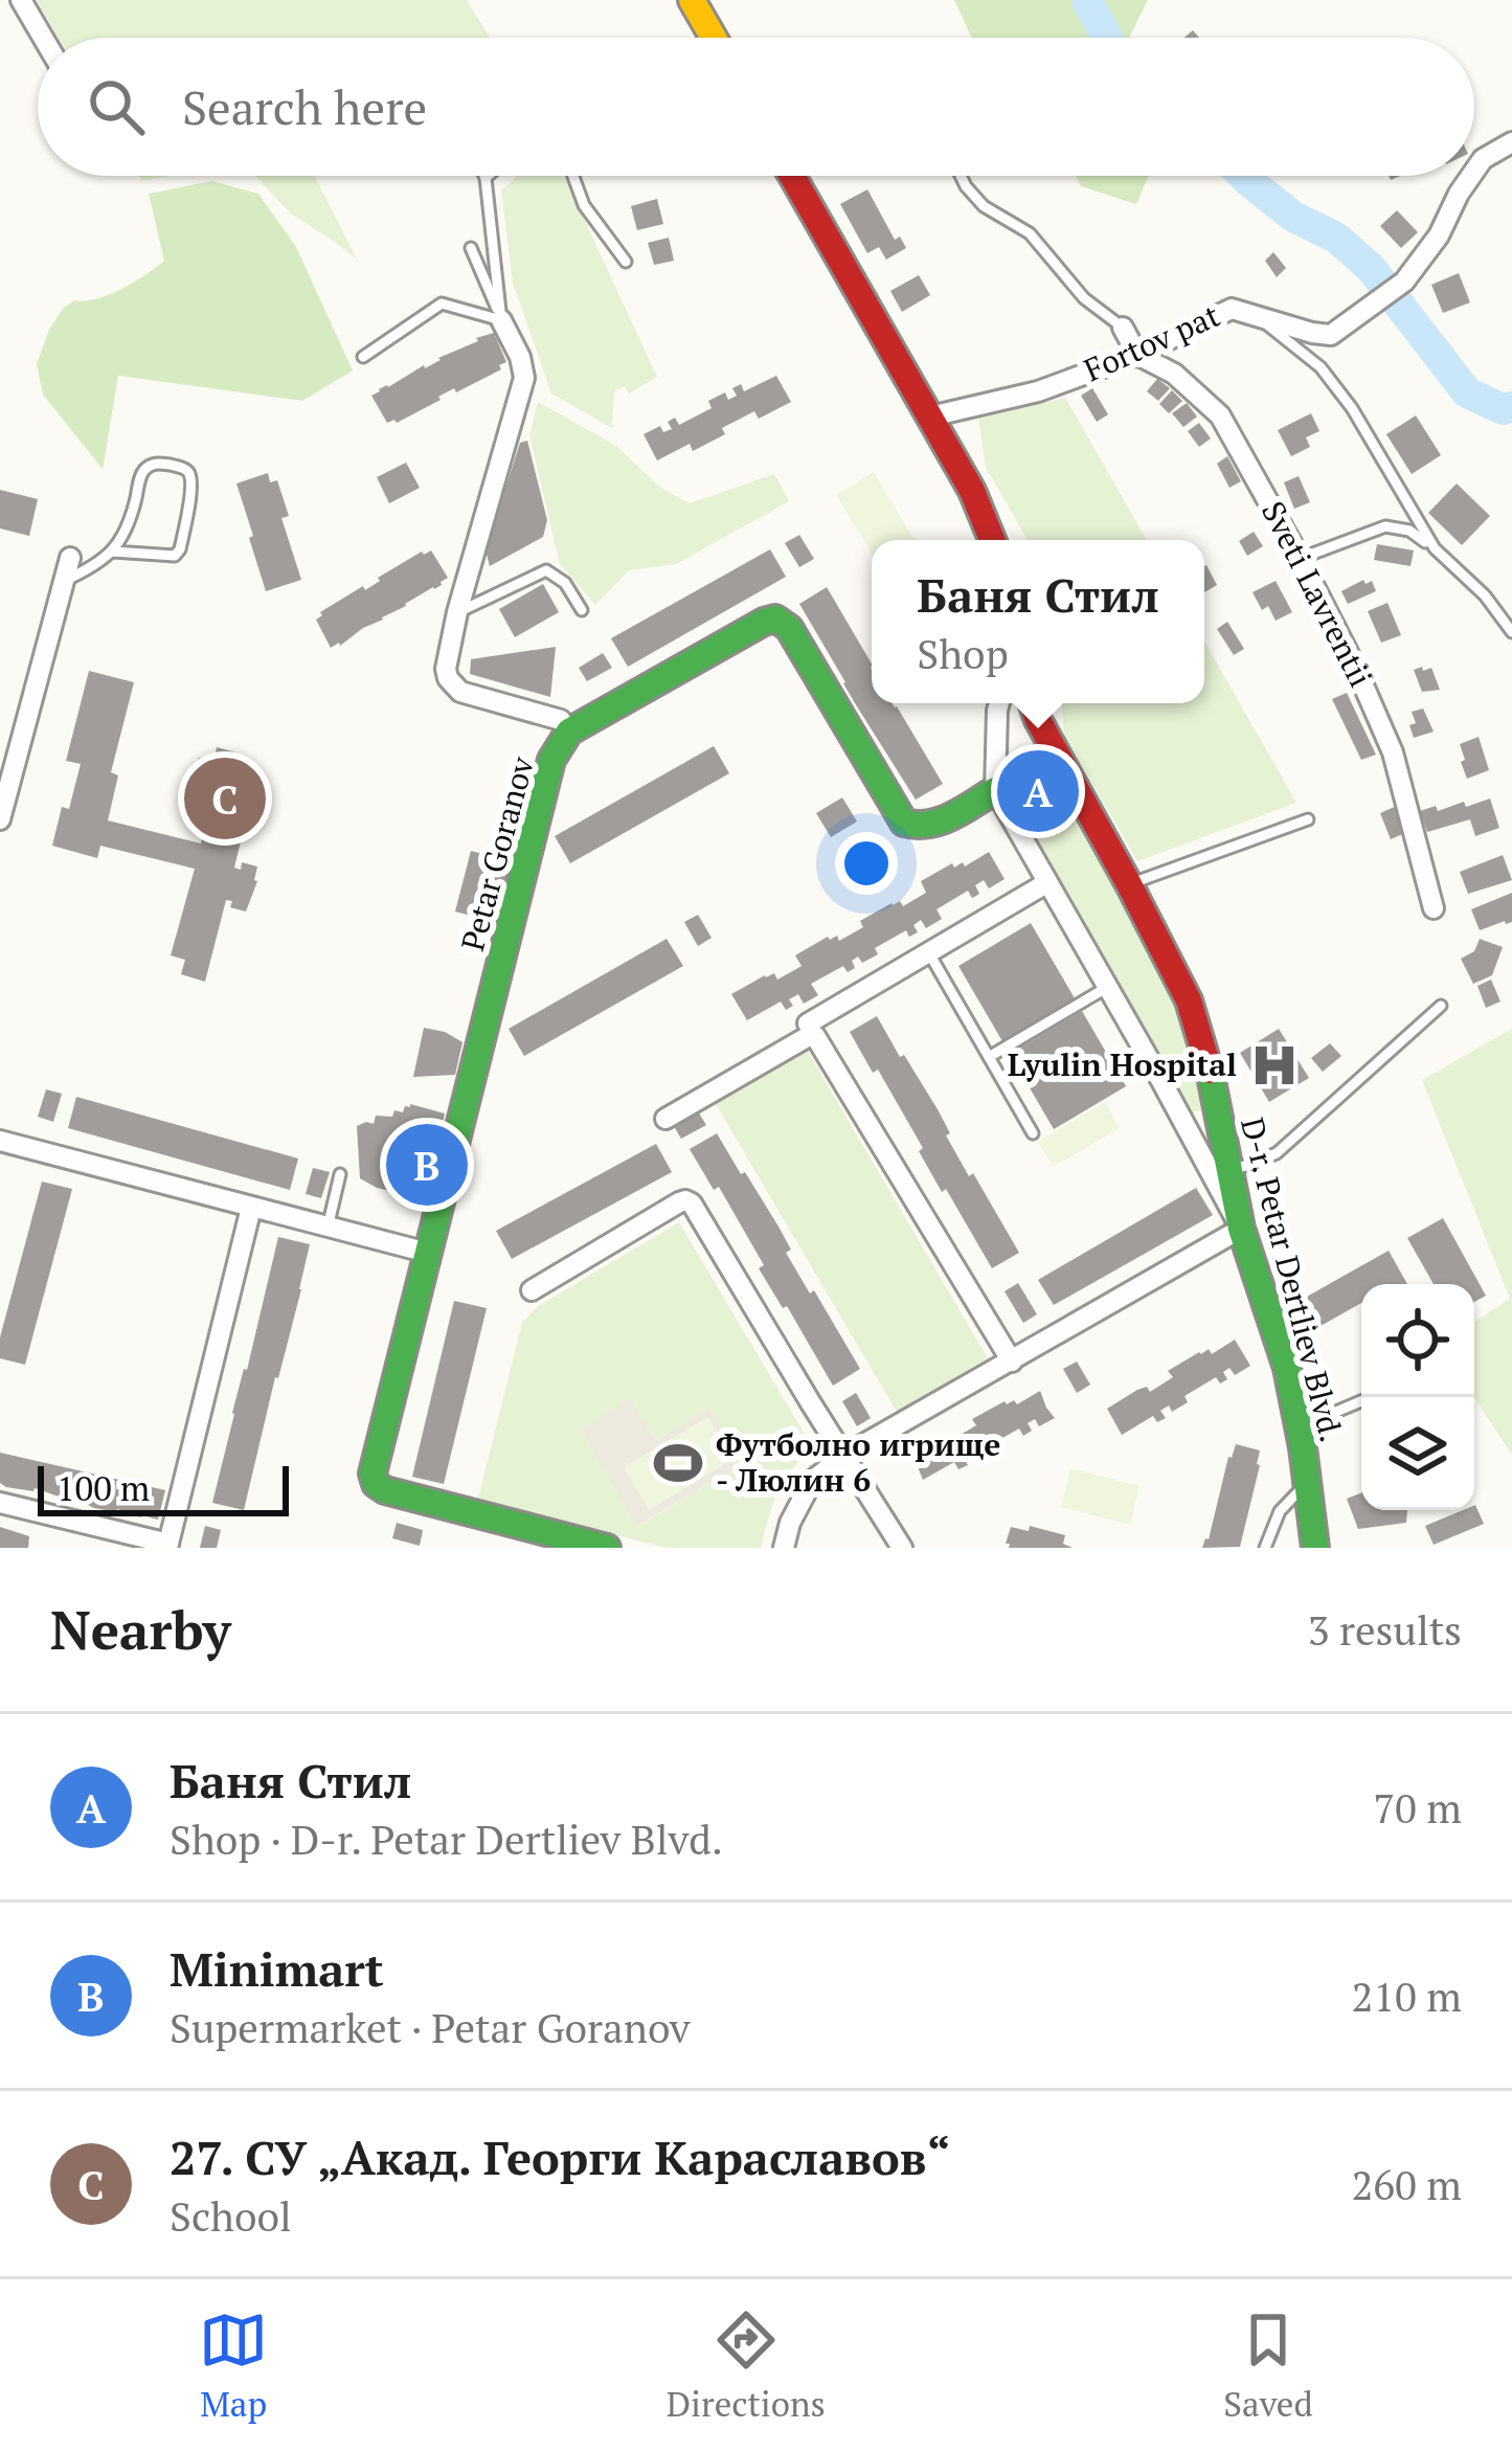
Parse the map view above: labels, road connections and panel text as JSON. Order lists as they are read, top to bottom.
{
  "streets": {
    "street": [
      "Fortov pat",
      "Sveti Lavrentii",
      "Petar Goranov",
      "D-r. Petar Dertliev Blvd."
    ]
  },
  "crossings": [
    ["Fortov pat", "Sveti Lavrentii"]
  ],
  "places": {
    "hospital": ["Lyulin Hospital"],
    "sports": ["Футболно игрище - Люлин 6"]
  },
  "scale_bar": "100 m",
  "page": {
    "search": "Search here",
    "popup": ["Баня Стил", "Shop"],
    "pins": ["A", "C", "B"],
    "scale": "100 m",
    "heading": ["Nearby", "3 results"],
    "list": [
      {
        "mark": "A",
        "name": "Баня Стил",
        "note": "Shop · D-r. Petar Dertliev Blvd.",
        "value": "70 m"
      },
      {
        "mark": "B",
        "name": "Minimart",
        "note": "Supermarket · Petar Goranov",
        "value": "210 m"
      },
      {
        "mark": "C",
        "name": "27. СУ „Акад. Георги Караславов“",
        "note": "School",
        "value": "260 m"
      }
    ],
    "nav": ["Map", "Directions", "Saved"]
  }
}
